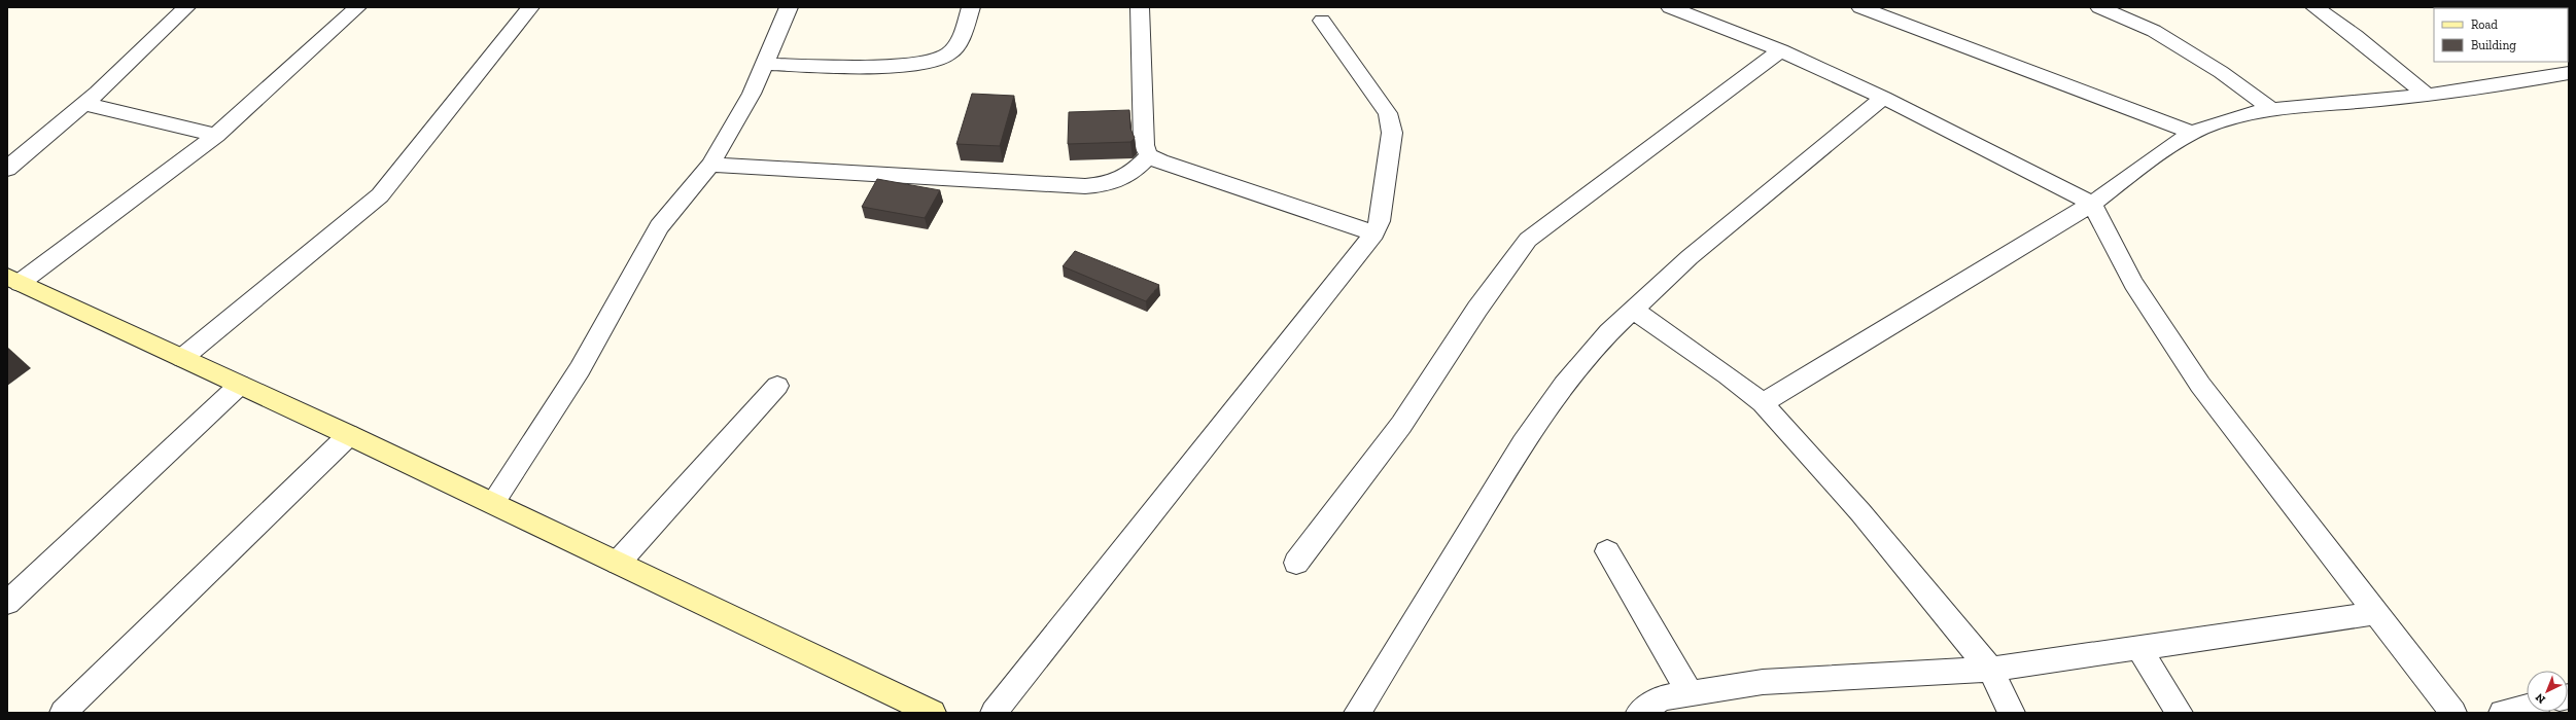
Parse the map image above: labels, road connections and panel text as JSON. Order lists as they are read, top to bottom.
{
  "legend": ["Road", "Building"],
  "north": "bottom left"
}
